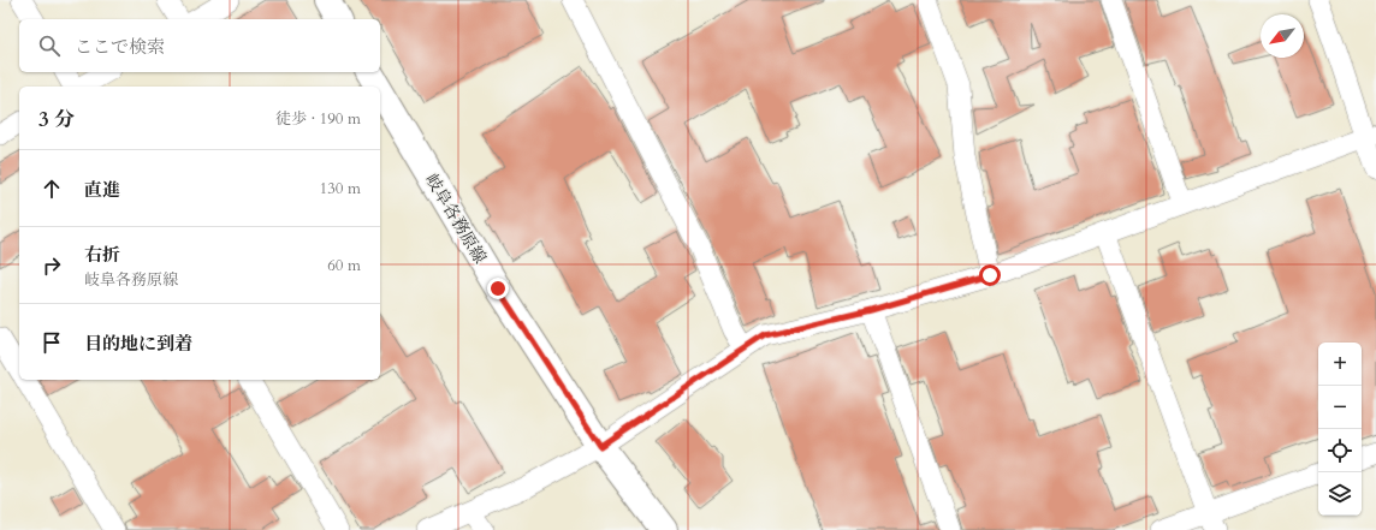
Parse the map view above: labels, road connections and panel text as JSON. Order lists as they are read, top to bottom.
{
  "streets": {
    "main road": ["岐阜各務原線"]
  },
  "north": "bottom left",
  "page": {
    "search": "ここで検索",
    "heading": ["3 分", "徒歩 · 190 m"],
    "list": [
      ["直進", "130 m"],
      ["右折", "岐阜各務原線", "60 m"],
      "目的地に到着"
    ],
    "map_buttons": ["+", "−"]
  }
}
